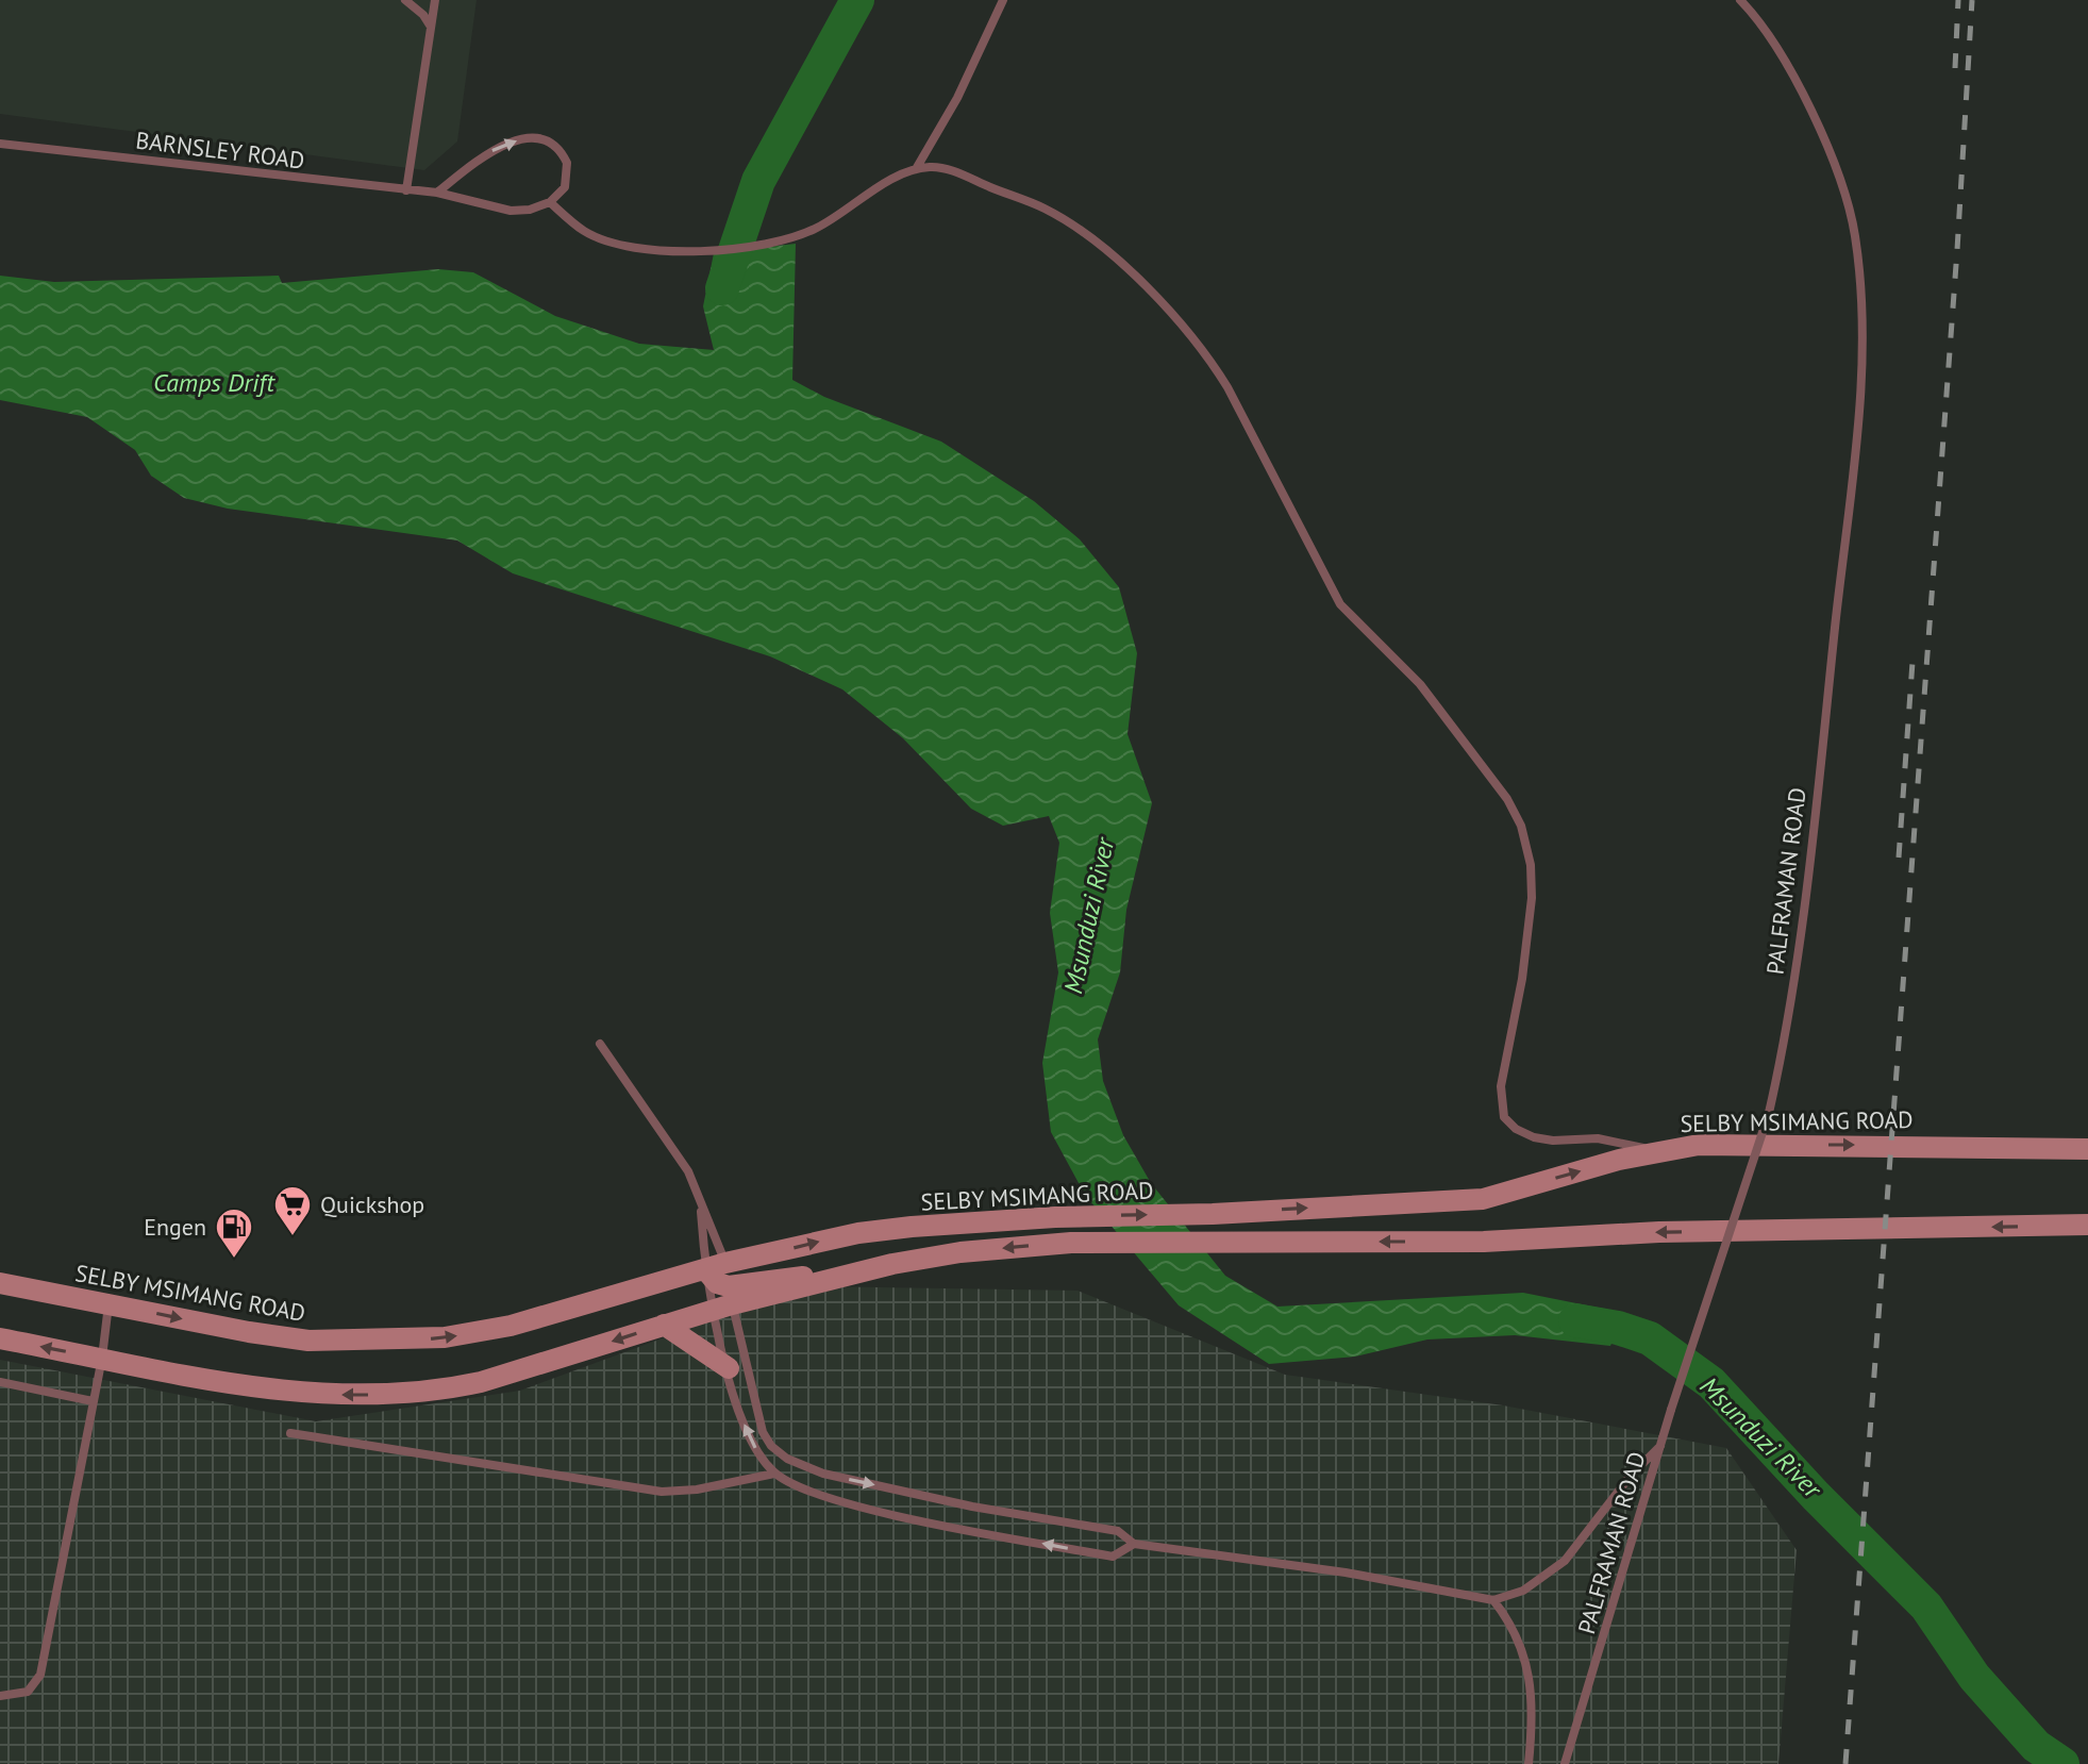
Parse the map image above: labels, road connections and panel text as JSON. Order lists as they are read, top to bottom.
{
  "streets": {
    "main road": ["SELBY MSIMANG ROAD"],
    "lane": ["BARNSLEY ROAD", "PALFRAMAN ROAD"]
  },
  "water": ["Camps Drift", "Msunduzi River"],
  "places": {
    "supermarket": ["Quickshop"],
    "fuel station": ["Engen"]
  }
}
